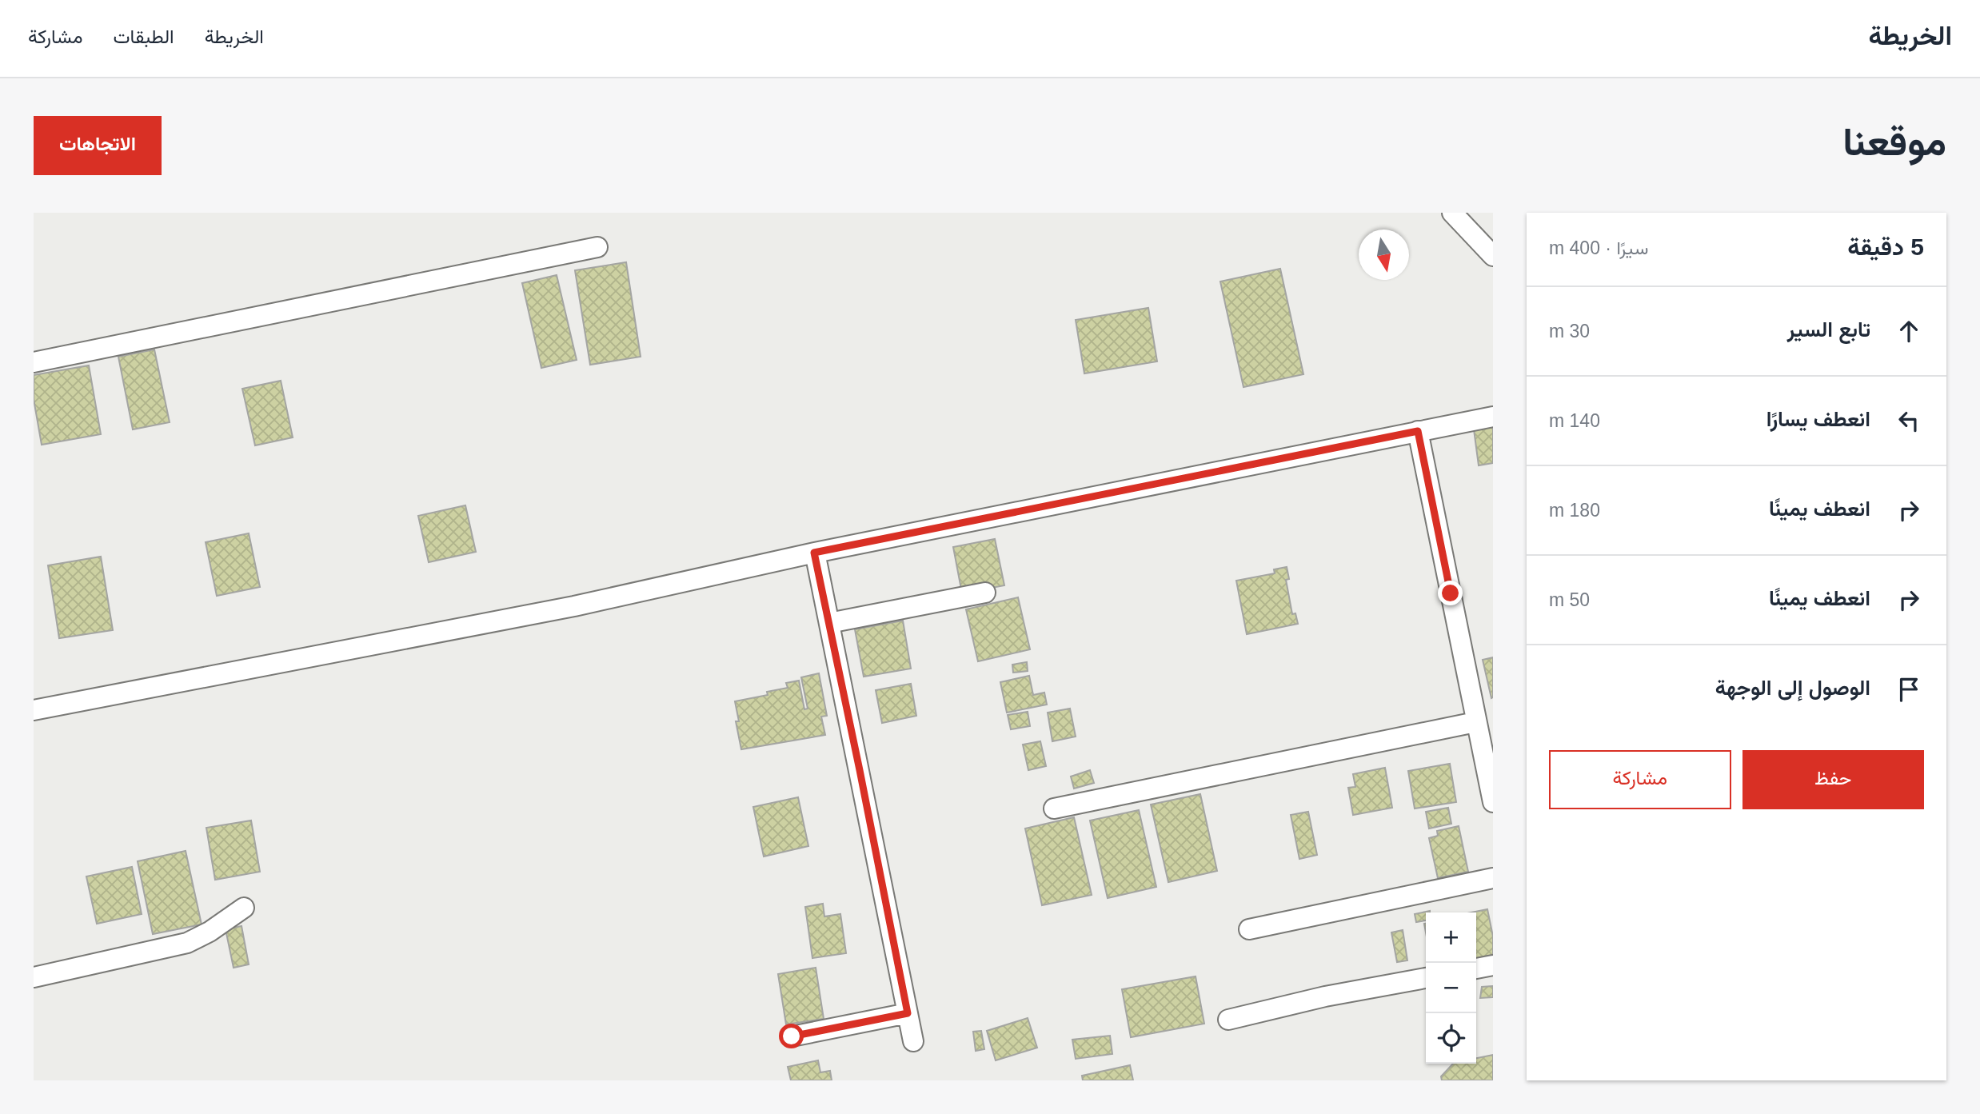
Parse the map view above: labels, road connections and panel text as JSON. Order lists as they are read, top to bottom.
{
  "north": "bottom",
  "page": {
    "header": "الخريطة",
    "nav": ["الخريطة", "الطبقات", "مشاركة"],
    "title": "موقعنا",
    "buttons": [
      "الاتجاهات",
      ["حفظ", "مشاركة"]
    ],
    "heading": ["5 دقيقة", "سيرًا · 400 m"],
    "list": [
      ["تابع السير", "30 m"],
      ["انعطف يسارًا", "140 m"],
      ["انعطف يمينًا", "180 m"],
      ["انعطف يمينًا", "50 m"],
      "الوصول إلى الوجهة"
    ],
    "map_buttons": ["+", "−"]
  }
}
